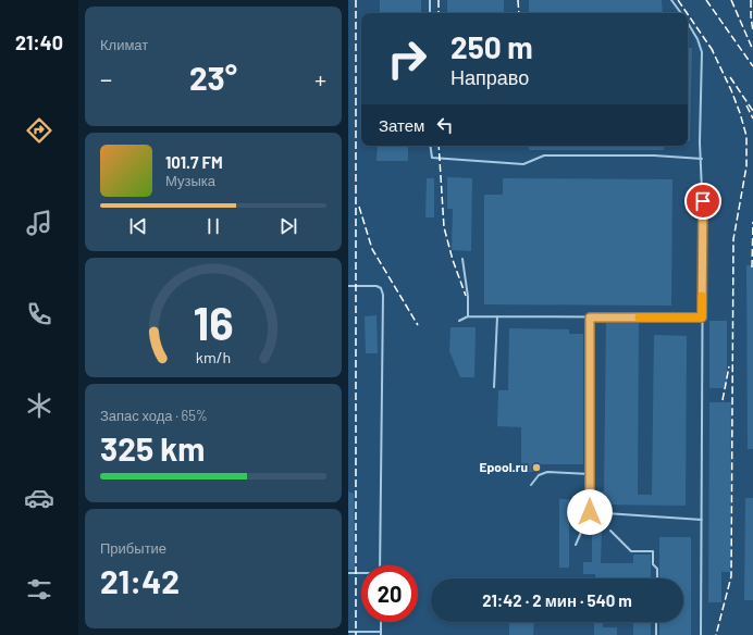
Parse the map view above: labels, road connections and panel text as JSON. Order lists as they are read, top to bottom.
{
  "places": ["Epool.ru"],
  "page": {
    "tabs": "21:40",
    "tile": [
      "Климат",
      ["Запас хода · 65%", "325 km"],
      ["Прибытие", "21:42"]
    ],
    "turn": ["250 m", "Направо"],
    "heat": ["−", "23°", "+"],
    "then": "Затем",
    "song": ["101.7 FM", "Музыка"],
    "limit": "20",
    "trip": "21:42 · 2 мин · 540 m",
    "gauge": ["16", "km/h"]
  }
}
